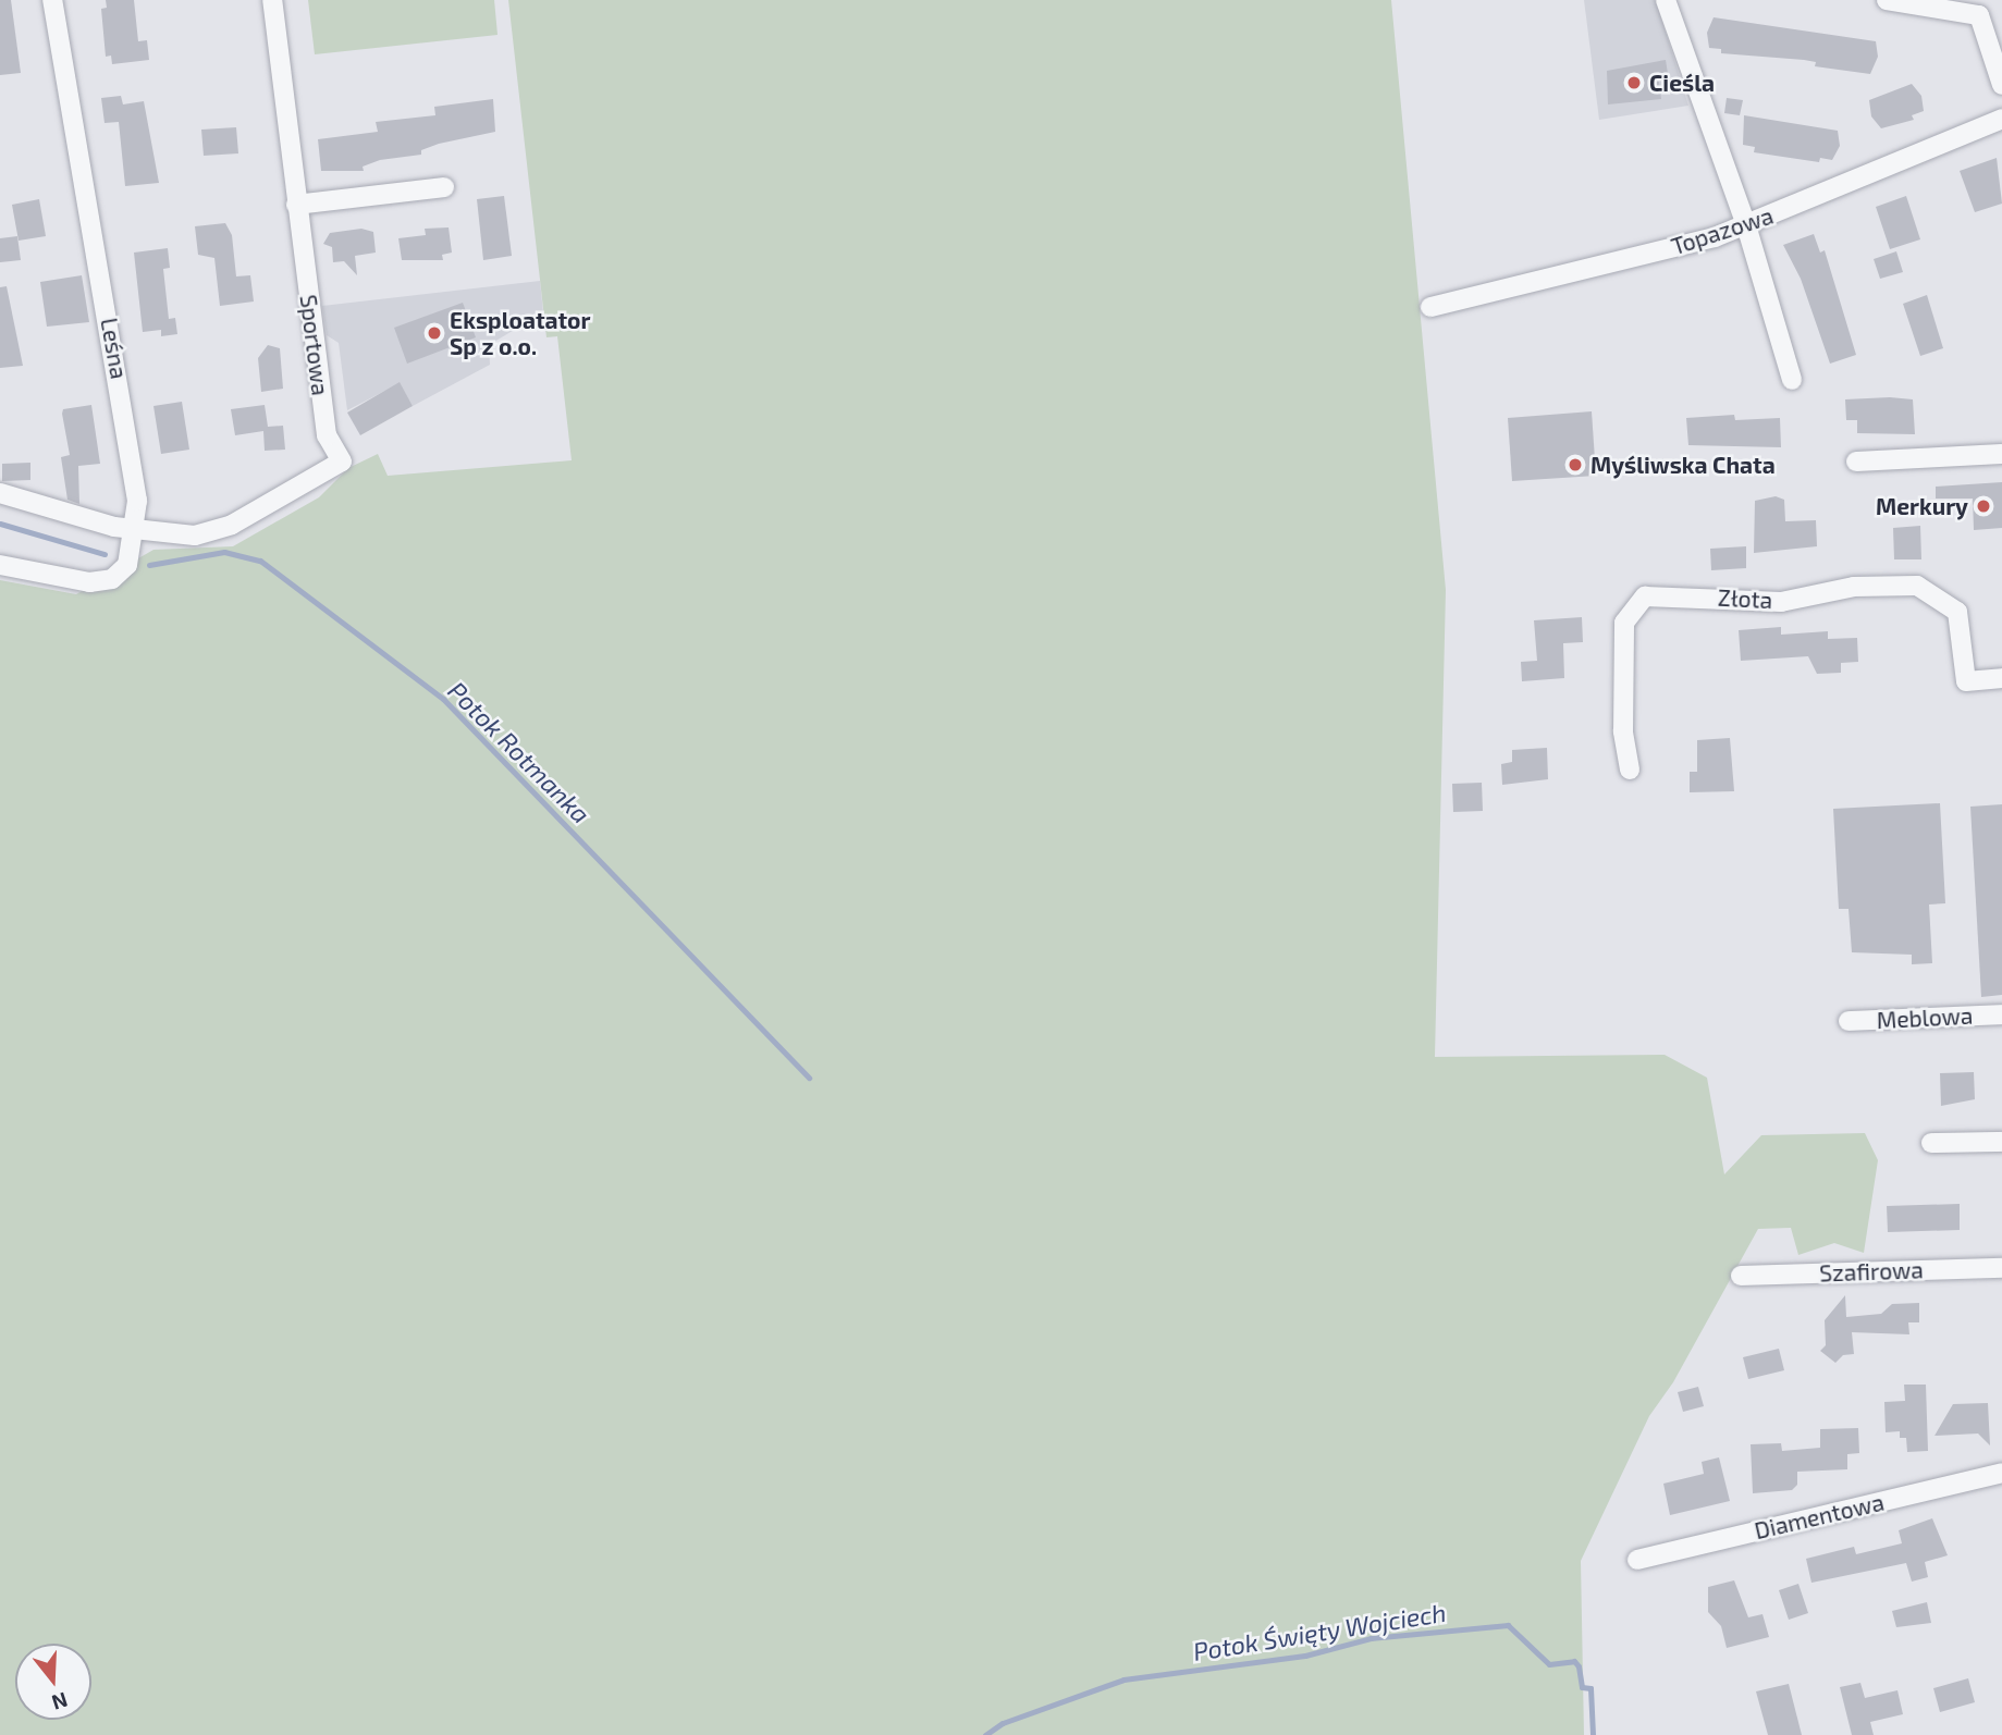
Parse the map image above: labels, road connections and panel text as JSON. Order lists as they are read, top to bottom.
{
  "streets": {
    "street": [
      "Topazowa",
      "Sportowa",
      "Leśna",
      "Złota",
      "Meblowa",
      "Szafirowa",
      "Diamentowa"
    ]
  },
  "crossings": [
    ["Sportowa", "Leśna"]
  ],
  "water": ["Potok Rotmanka", "Potok Święty Wojciech"],
  "places": [
    "Cieśla",
    "Eksploatator Sp z o.o.",
    "Myśliwska Chata",
    "Merkury"
  ],
  "north": "bottom"
}
